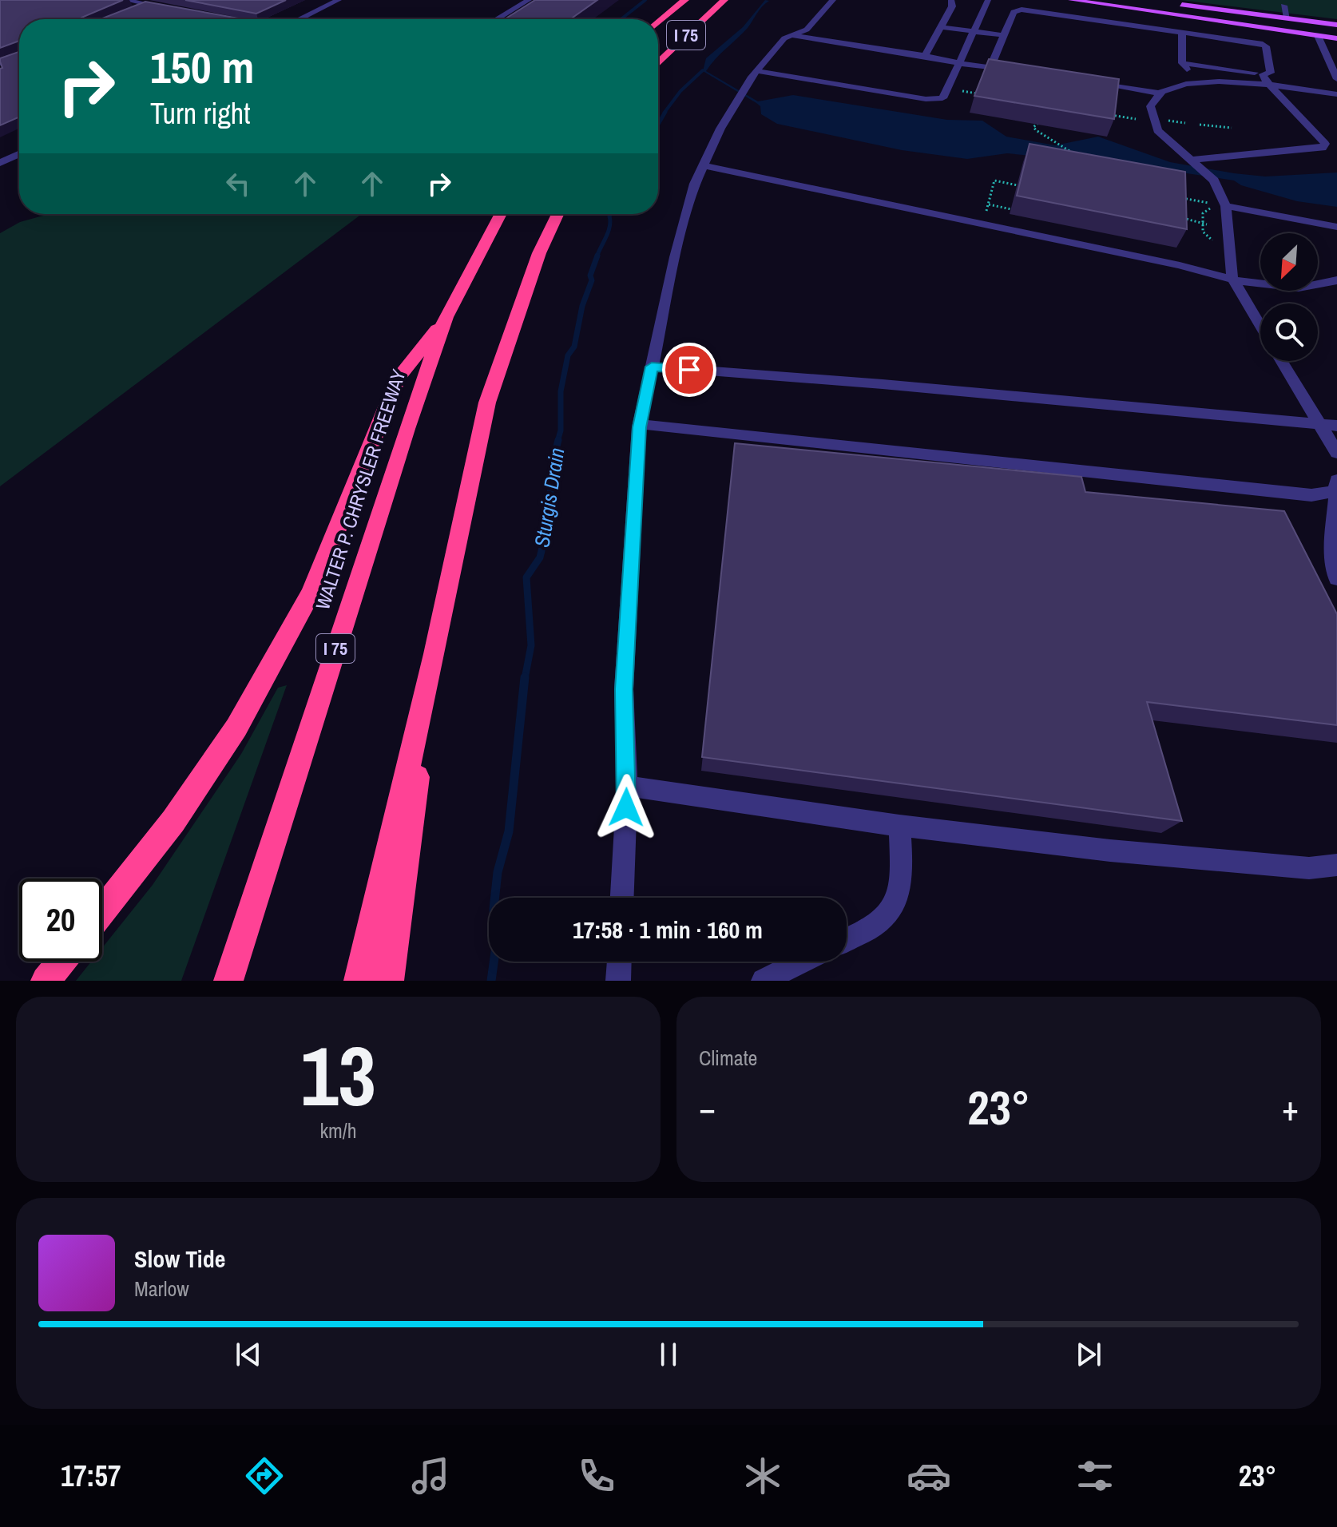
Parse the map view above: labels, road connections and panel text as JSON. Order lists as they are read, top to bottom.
{
  "streets": {
    "highway": ["I 75", "WALTER P. CHRYSLER FREEWAY"]
  },
  "water": ["Sturgis Drain"],
  "north": "bottom left",
  "page": {
    "turn": ["150 m", "Turn right"],
    "limit": "20",
    "trip": "17:58 · 1 min · 160 m",
    "tile": [
      ["13", "km/h"],
      "Climate"
    ],
    "heat": ["−", "23°", "+"],
    "song": ["Slow Tide", "Marlow"],
    "tabs": ["17:57", "23°"]
  }
}
